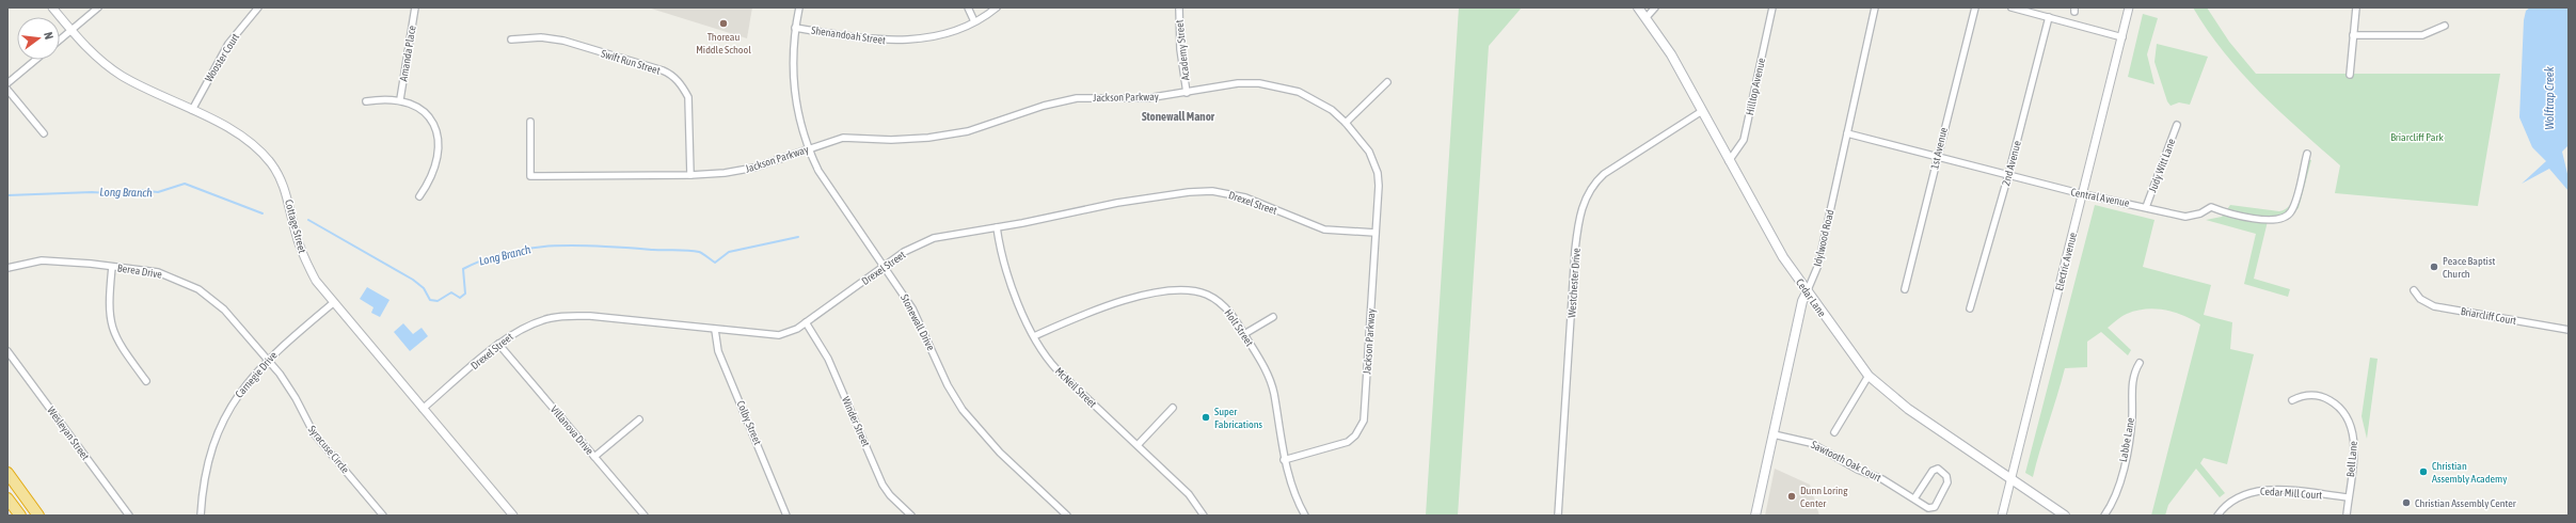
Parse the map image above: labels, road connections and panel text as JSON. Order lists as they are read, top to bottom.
{
  "streets": {
    "main road": ["Idylwood Road", "Cedar Lane"],
    "street": [
      "Shenandoah Street",
      "Academy Street",
      "Amanda Place",
      "Wooster Court",
      "Swift Run Street",
      "Hilltop Avenue",
      "Jackson Parkway",
      "1st Avenue",
      "2nd Avenue",
      "Judy Witt Lane",
      "Central Avenue",
      "Drexel Street",
      "Cottage Street",
      "Electric Avenue",
      "Berea Drive",
      "Westchester Drive",
      "Briarcliff Court",
      "Stonewall Drive",
      "Holt Street",
      "Carnegie Drive",
      "McNeil Street",
      "Winder Street",
      "Colby Street",
      "Villanova Drive",
      "Wesleyan Street",
      "Labbe Lane",
      "Syracuse Circle",
      "Bell Lane",
      "Sawtooth Oak Court",
      "Cedar Mill Court"
    ]
  },
  "crossings": [
    ["Shenandoah Street", "Stonewall Drive"],
    ["Academy Street", "Jackson Parkway"],
    ["Wooster Court", "Cottage Street"],
    ["Swift Run Street", "Jackson Parkway"],
    ["Hilltop Avenue", "Cedar Lane"],
    ["Jackson Parkway", "Drexel Street"],
    ["Jackson Parkway", "Stonewall Drive"],
    ["Jackson Parkway", "Holt Street"],
    ["1st Avenue", "Central Avenue"],
    ["2nd Avenue", "Central Avenue"],
    ["Judy Witt Lane", "Central Avenue"],
    ["Central Avenue", "Idylwood Road"],
    ["Central Avenue", "Electric Avenue"],
    ["Drexel Street", "Cottage Street"],
    ["Drexel Street", "Stonewall Drive"],
    ["Drexel Street", "McNeil Street"],
    ["Drexel Street", "Winder Street"],
    ["Drexel Street", "Colby Street"],
    ["Drexel Street", "Villanova Drive"],
    ["Cottage Street", "Carnegie Drive"],
    ["Idylwood Road", "Cedar Lane"],
    ["Idylwood Road", "Sawtooth Oak Court"],
    ["Electric Avenue", "Cedar Lane"],
    ["Berea Drive", "Carnegie Drive"],
    ["Berea Drive", "Syracuse Circle"],
    ["Westchester Drive", "Cedar Lane"],
    ["Holt Street", "McNeil Street"],
    ["Carnegie Drive", "Syracuse Circle"],
    ["Bell Lane", "Cedar Mill Court"]
  ],
  "districts": ["Stonewall Manor"],
  "water": ["Wolftrap Creek", "Long Branch"],
  "parks": ["Briarcliff Park"],
  "places": [
    "Thoreau Middle School",
    "Peace Baptist Church",
    "Super Fabrications",
    "Christian Assembly Academy",
    "Dunn Loring Center",
    "Christian Assembly Center"
  ],
  "north": "right"
}
